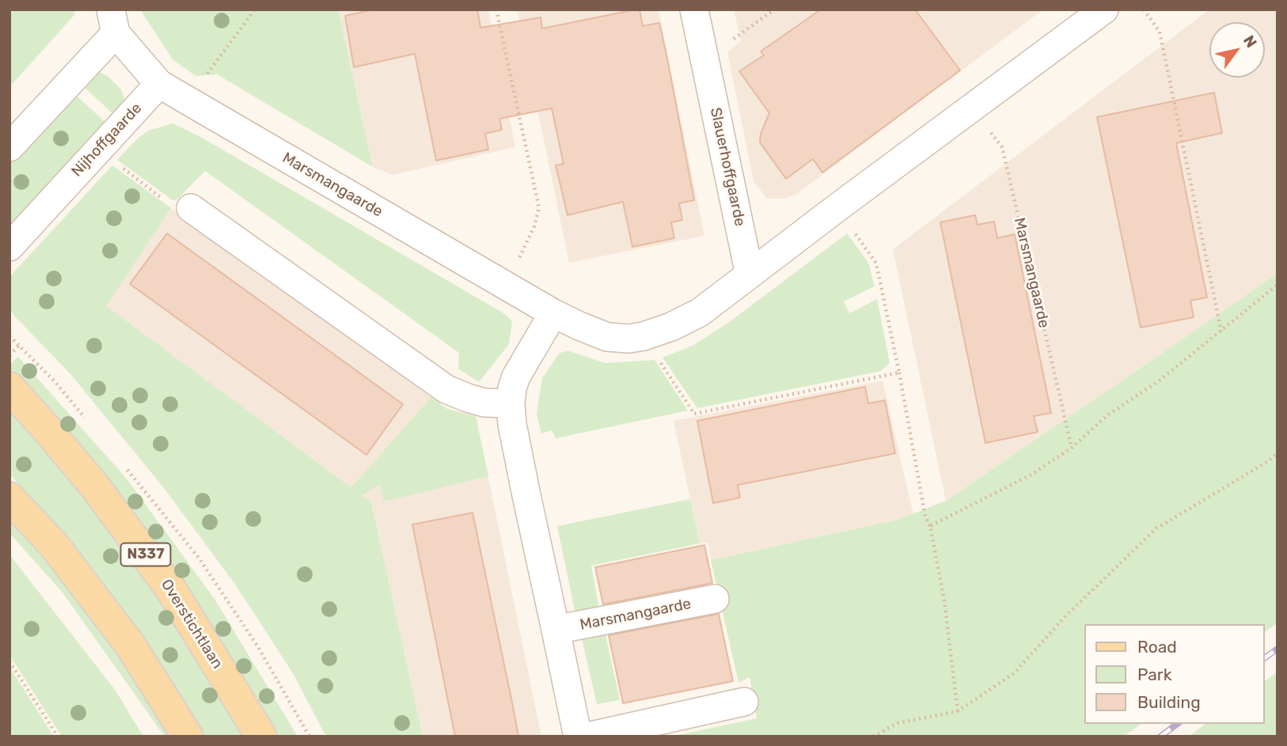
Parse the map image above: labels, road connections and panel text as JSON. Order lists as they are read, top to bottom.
{
  "streets": {
    "main road": ["N337", "Overstichtlaan"],
    "street": ["Nijhoffgaarde", "Slauerhoffgaarde", "Marsmangaarde"]
  },
  "crossings": [
    ["Nijhoffgaarde", "Marsmangaarde"],
    ["Slauerhoffgaarde", "Marsmangaarde"]
  ],
  "legend": ["Road", "Park", "Building"],
  "north": "top right"
}
